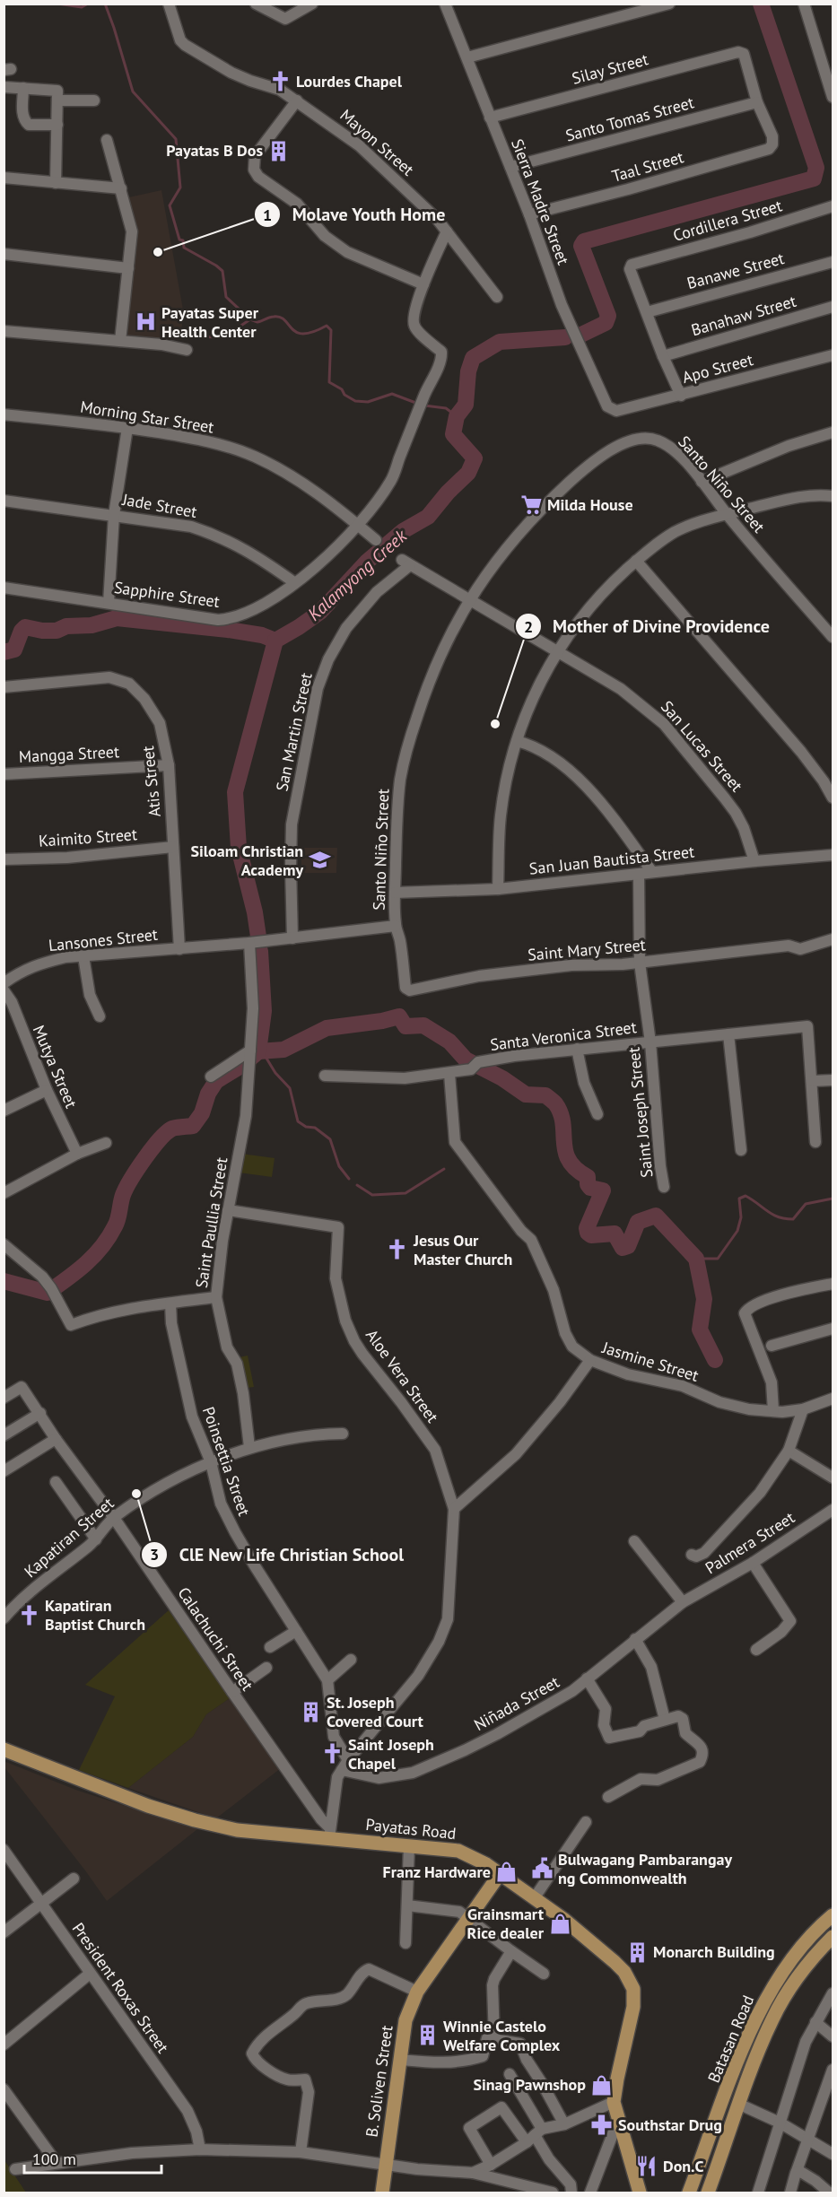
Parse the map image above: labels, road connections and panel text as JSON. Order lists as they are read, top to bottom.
{
  "streets": {
    "main road": ["Payatas Road", "Batasan Road", "B. Soliven Street"],
    "street": [
      "Silay Street",
      "Santo Tomas Street",
      "Mayon Street",
      "Taal Street",
      "Sierra Madre Street",
      "Cordillera Street",
      "Banawe Street",
      "Banahaw Street",
      "Apo Street",
      "Morning Star Street",
      "Santo Niño Street",
      "Jade Street",
      "Sapphire Street",
      "San Martin Street",
      "San Lucas Street",
      "Mangga Street",
      "Atis Street",
      "Kaimito Street",
      "San Juan Bautista Street",
      "Lansones Street",
      "Saint Mary Street",
      "Santa Veronica Street",
      "Mutya Street",
      "Saint Joseph Street",
      "Saint Paullia Street",
      "Jasmine Street",
      "Aloe Vera Street",
      "Poinsettia Street",
      "Kapatiran Street",
      "Palmera Street",
      "Calachuchi Street",
      "Niñada Street",
      "President Roxas Street"
    ]
  },
  "crossings": [
    ["Silay Street", "Santo Tomas Street"],
    ["Silay Street", "Taal Street"],
    ["Silay Street", "Sierra Madre Street"],
    ["Santo Tomas Street", "Taal Street"],
    ["Santo Tomas Street", "Sierra Madre Street"],
    ["Taal Street", "Sierra Madre Street"],
    ["Sierra Madre Street", "Apo Street"],
    ["Cordillera Street", "Banawe Street"],
    ["Morning Star Street", "Sapphire Street"],
    ["Santo Niño Street", "San Lucas Street"],
    ["Santo Niño Street", "San Juan Bautista Street"],
    ["Santo Niño Street", "Lansones Street"],
    ["Santo Niño Street", "Saint Mary Street"],
    ["Jade Street", "Sapphire Street"],
    ["San Martin Street", "San Lucas Street"],
    ["San Martin Street", "Lansones Street"],
    ["San Lucas Street", "San Juan Bautista Street"],
    ["Mangga Street", "Atis Street"],
    ["Atis Street", "Kaimito Street"],
    ["Atis Street", "Lansones Street"],
    ["San Juan Bautista Street", "Saint Joseph Street"],
    ["Lansones Street", "Saint Mary Street"],
    ["Lansones Street", "Saint Paullia Street"],
    ["Saint Mary Street", "Saint Joseph Street"],
    ["Santa Veronica Street", "Saint Joseph Street"],
    ["Santa Veronica Street", "Jasmine Street"],
    ["Saint Paullia Street", "Aloe Vera Street"],
    ["Saint Paullia Street", "Kapatiran Street"],
    ["Poinsettia Street", "Kapatiran Street"],
    ["Poinsettia Street", "Niñada Street"],
    ["Kapatiran Street", "Calachuchi Street"],
    ["Palmera Street", "Niñada Street"],
    ["Calachuchi Street", "Payatas Road"],
    ["Payatas Road", "B. Soliven Street"]
  ],
  "water": ["Kalamyong Creek"],
  "places": {
    "church": [
      "Lourdes Chapel",
      "Jesus Our Master Church",
      "Kapatiran Baptist Church",
      "Saint Joseph Chapel"
    ],
    "building": [
      "Payatas B Dos",
      "St. Joseph Covered Court",
      "Monarch Building",
      "Winnie Castelo Welfare Complex"
    ],
    "other": ["Molave Youth Home", "Mother of Divine Providence", "ClE New Life Christian School"],
    "hospital": ["Payatas Super Health Center"],
    "supermarket": ["Milda House"],
    "school or university": ["Siloam Christian Academy"],
    "public building": ["Bulwagang Pambarangay ng Commonwealth"],
    "shop": ["Franz Hardware", "Grainsmart Rice dealer", "Sinag Pawnshop"],
    "pharmacy": ["Southstar Drug"],
    "restaurant": ["Don.C"]
  },
  "scale_bar": "100 m"
}
